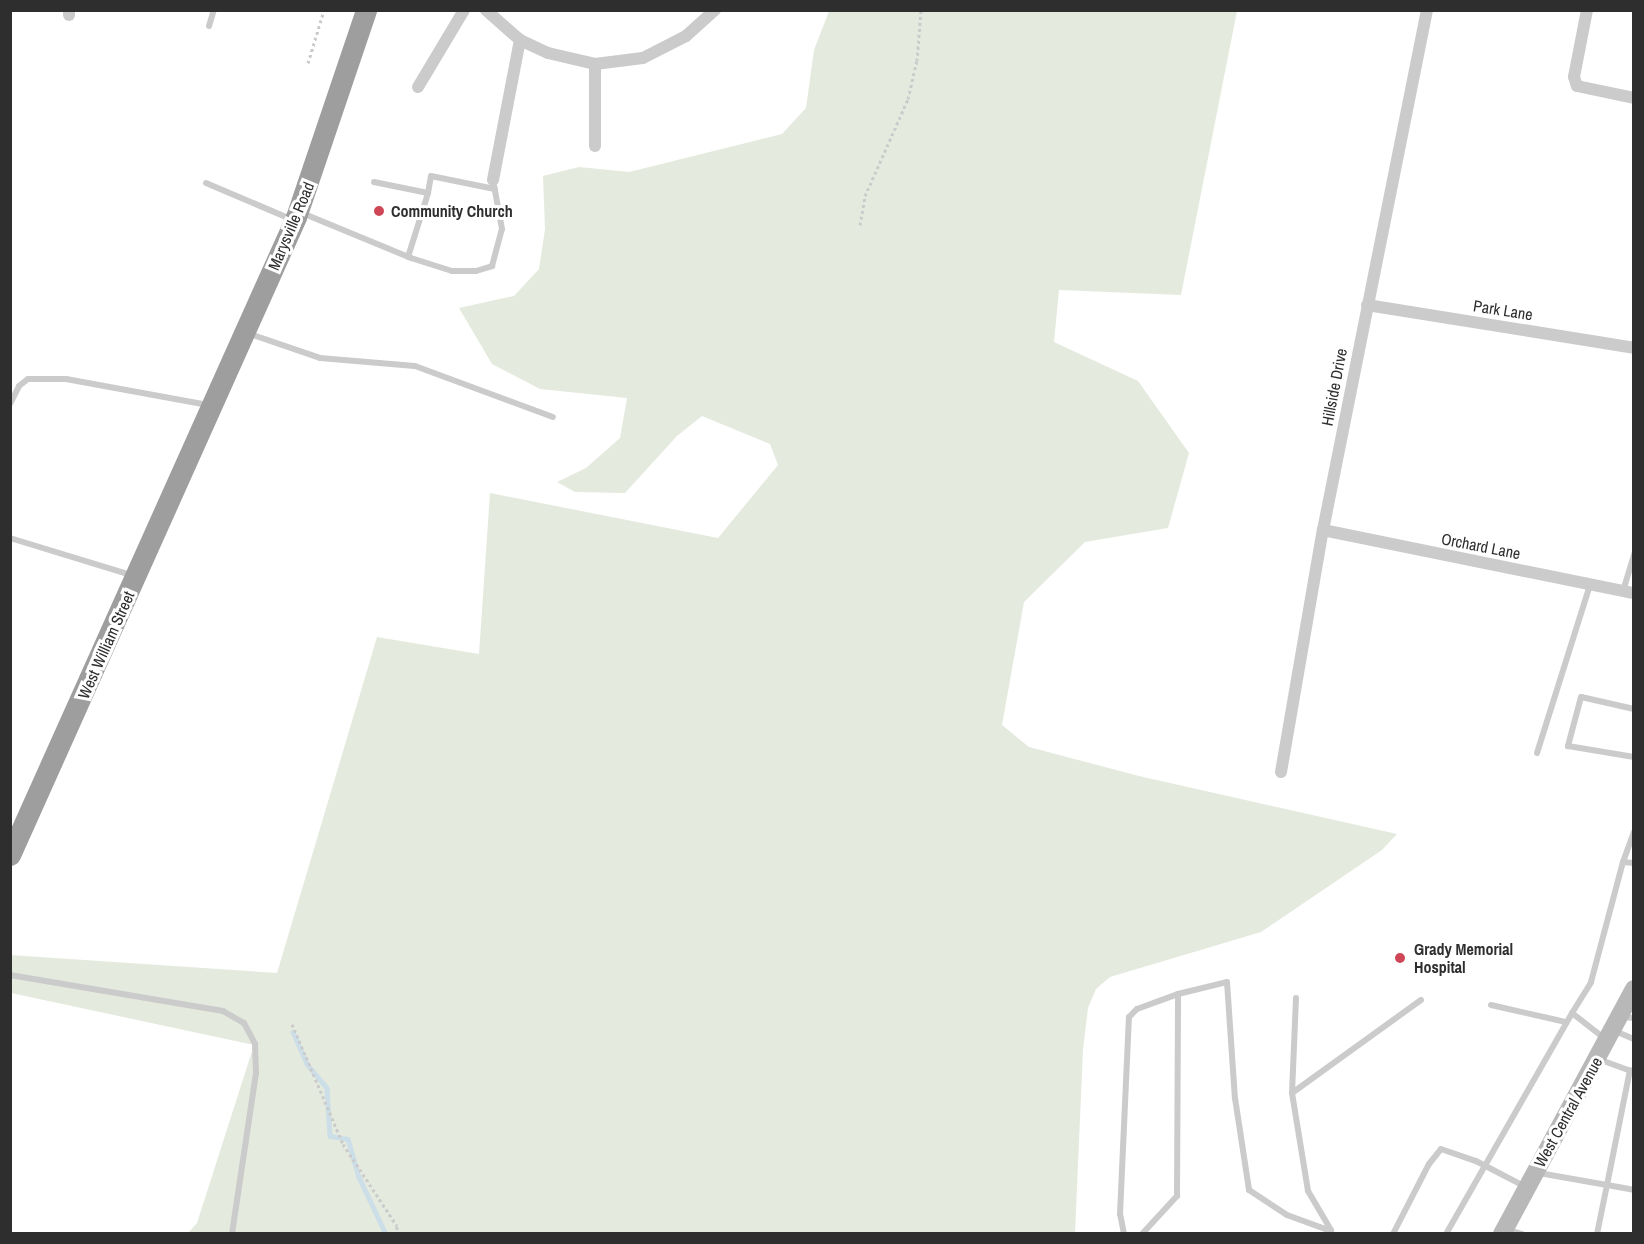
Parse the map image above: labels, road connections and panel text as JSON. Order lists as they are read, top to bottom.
{
  "streets": {
    "highway": ["Marysville Road", "West William Street"],
    "main road": ["West Central Avenue"],
    "street": ["Park Lane", "Hillside Drive", "Orchard Lane"]
  },
  "crossings": [
    ["Marysville Road", "West William Street"],
    ["Park Lane", "Hillside Drive"],
    ["Hillside Drive", "Orchard Lane"]
  ],
  "places": ["Community Church", "Grady Memorial Hospital"]
}
